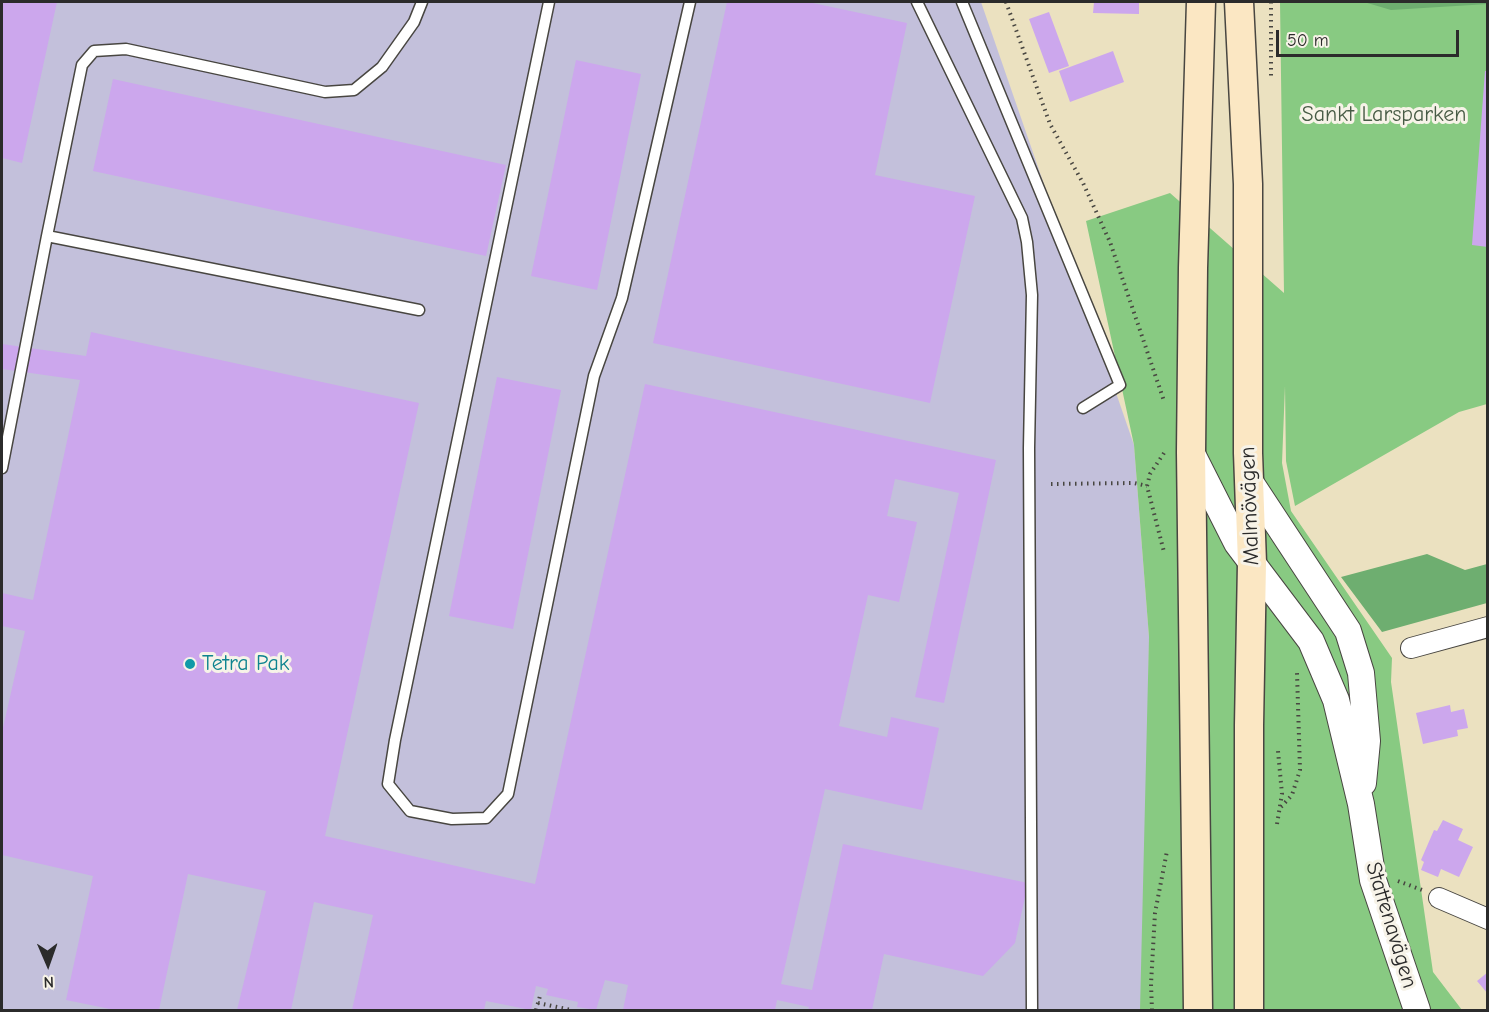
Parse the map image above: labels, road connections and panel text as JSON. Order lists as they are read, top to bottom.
{
  "streets": {
    "main road": ["Malmövägen"],
    "street": ["Stattenavägen"]
  },
  "crossings": [
    ["Malmövägen", "Stattenavägen"]
  ],
  "parks": ["Sankt Larsparken"],
  "places": ["Tetra Pak"],
  "scale_bar": "50 m",
  "north": "bottom"
}
